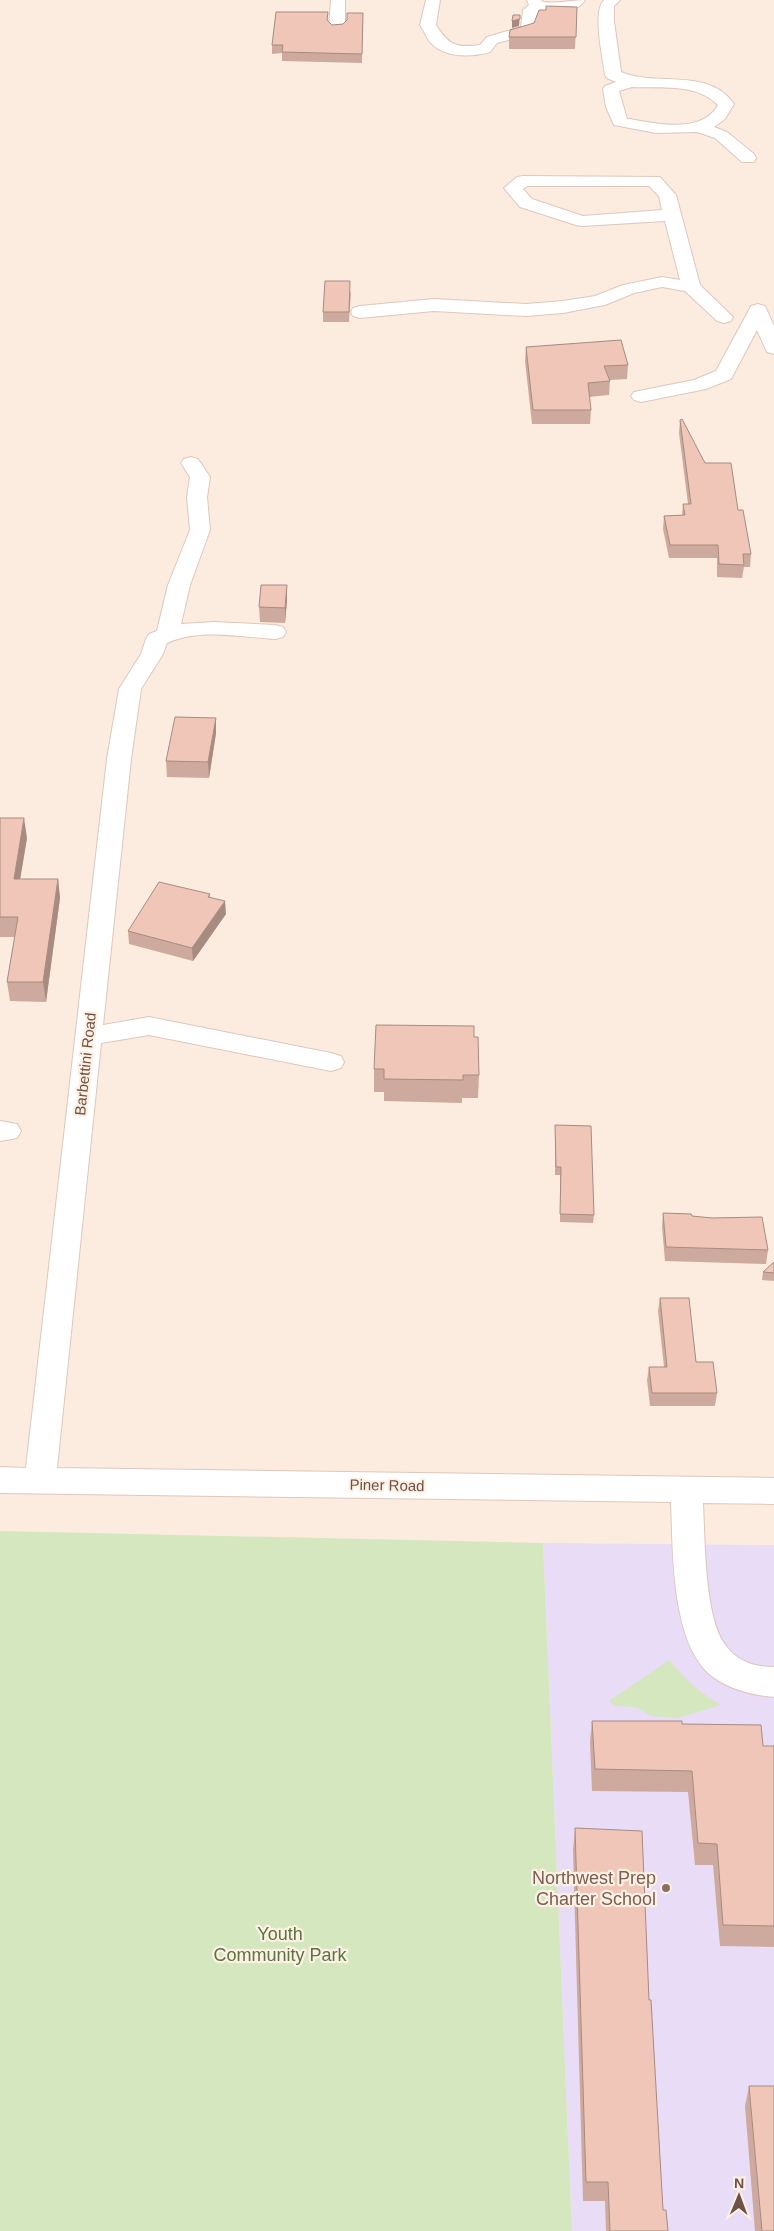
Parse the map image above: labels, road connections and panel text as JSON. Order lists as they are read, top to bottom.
{
  "streets": {
    "street": ["Barbettini Road", "Piner Road"]
  },
  "crossings": [
    ["Barbettini Road", "Piner Road"]
  ],
  "parks": ["Youth Community Park"],
  "places": ["Northwest Prep Charter School"],
  "north": "top"
}
